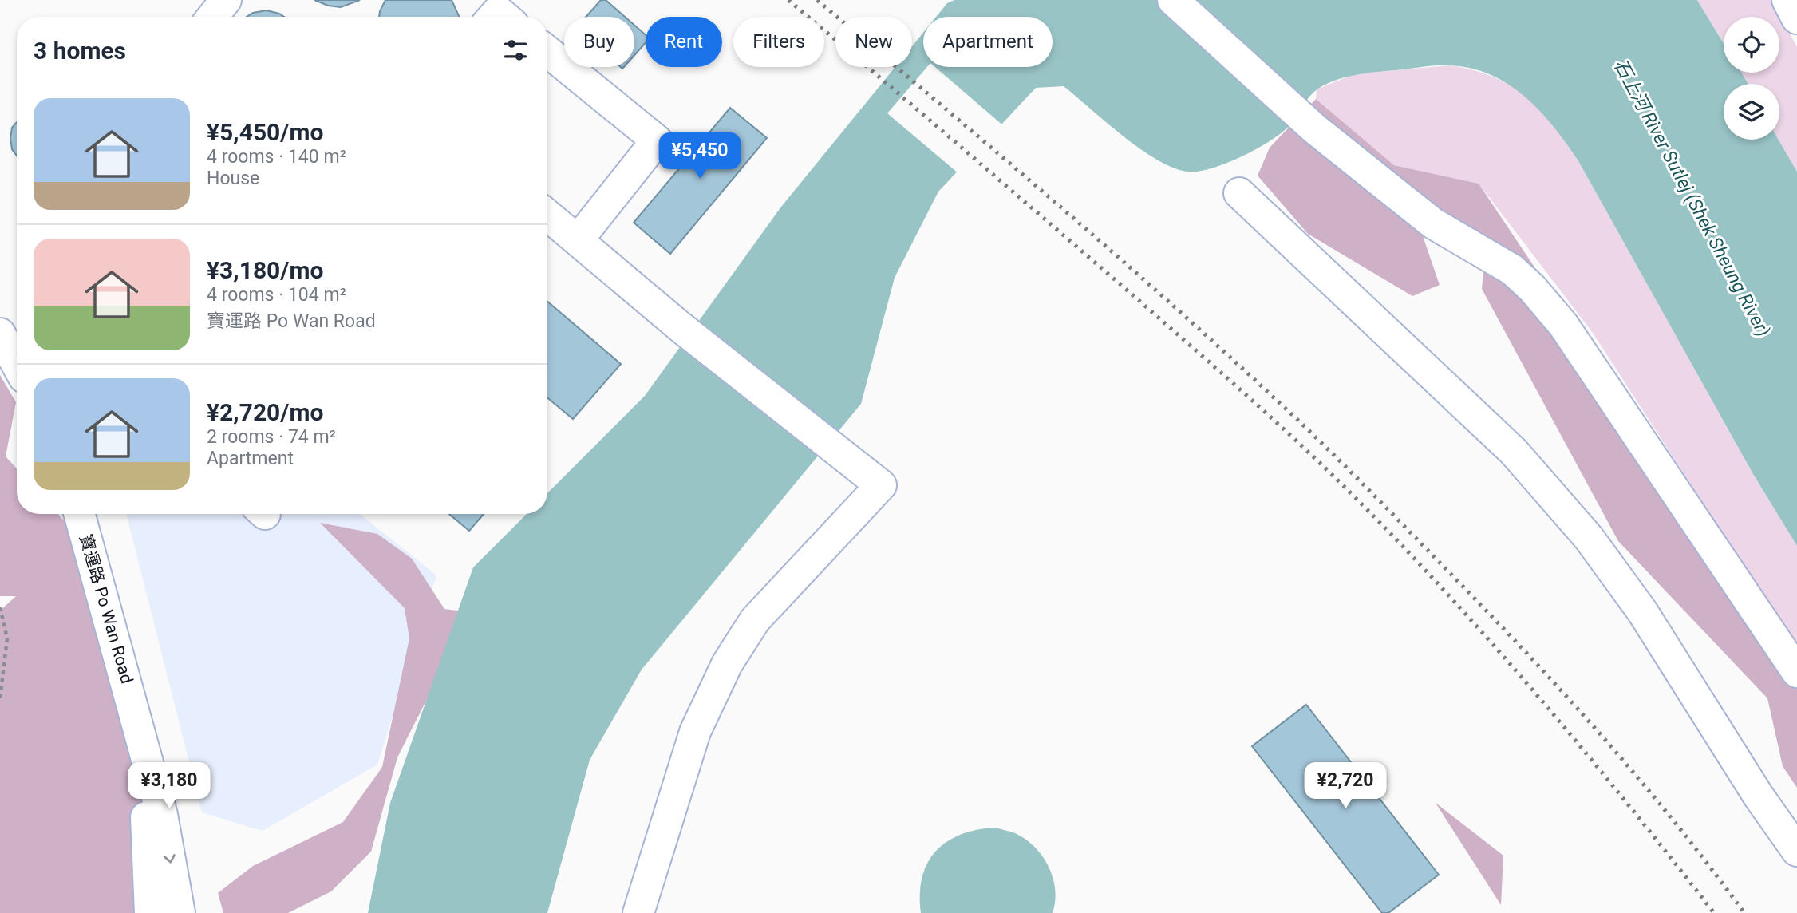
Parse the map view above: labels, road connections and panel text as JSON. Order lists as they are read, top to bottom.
{
  "streets": {
    "street": ["寶運路 Po Wan Road"]
  },
  "water": ["石上河 River Sutlej (Shek Sheung River)"],
  "page": {
    "chip": [
      "Buy",
      "Rent",
      "Filters",
      "New",
      "Apartment"
    ],
    "heading": "3 homes",
    "list": [
      {
        "name": "¥5,450/mo",
        "note": "4 rooms · 140 m² · House"
      },
      {
        "name": "¥3,180/mo",
        "note": "4 rooms · 104 m² · 寶運路 Po Wan Road"
      },
      {
        "name": "¥2,720/mo",
        "note": "2 rooms · 74 m² · Apartment"
      }
    ],
    "price": ["¥5,450", "¥3,180", "¥2,720"]
  }
}
